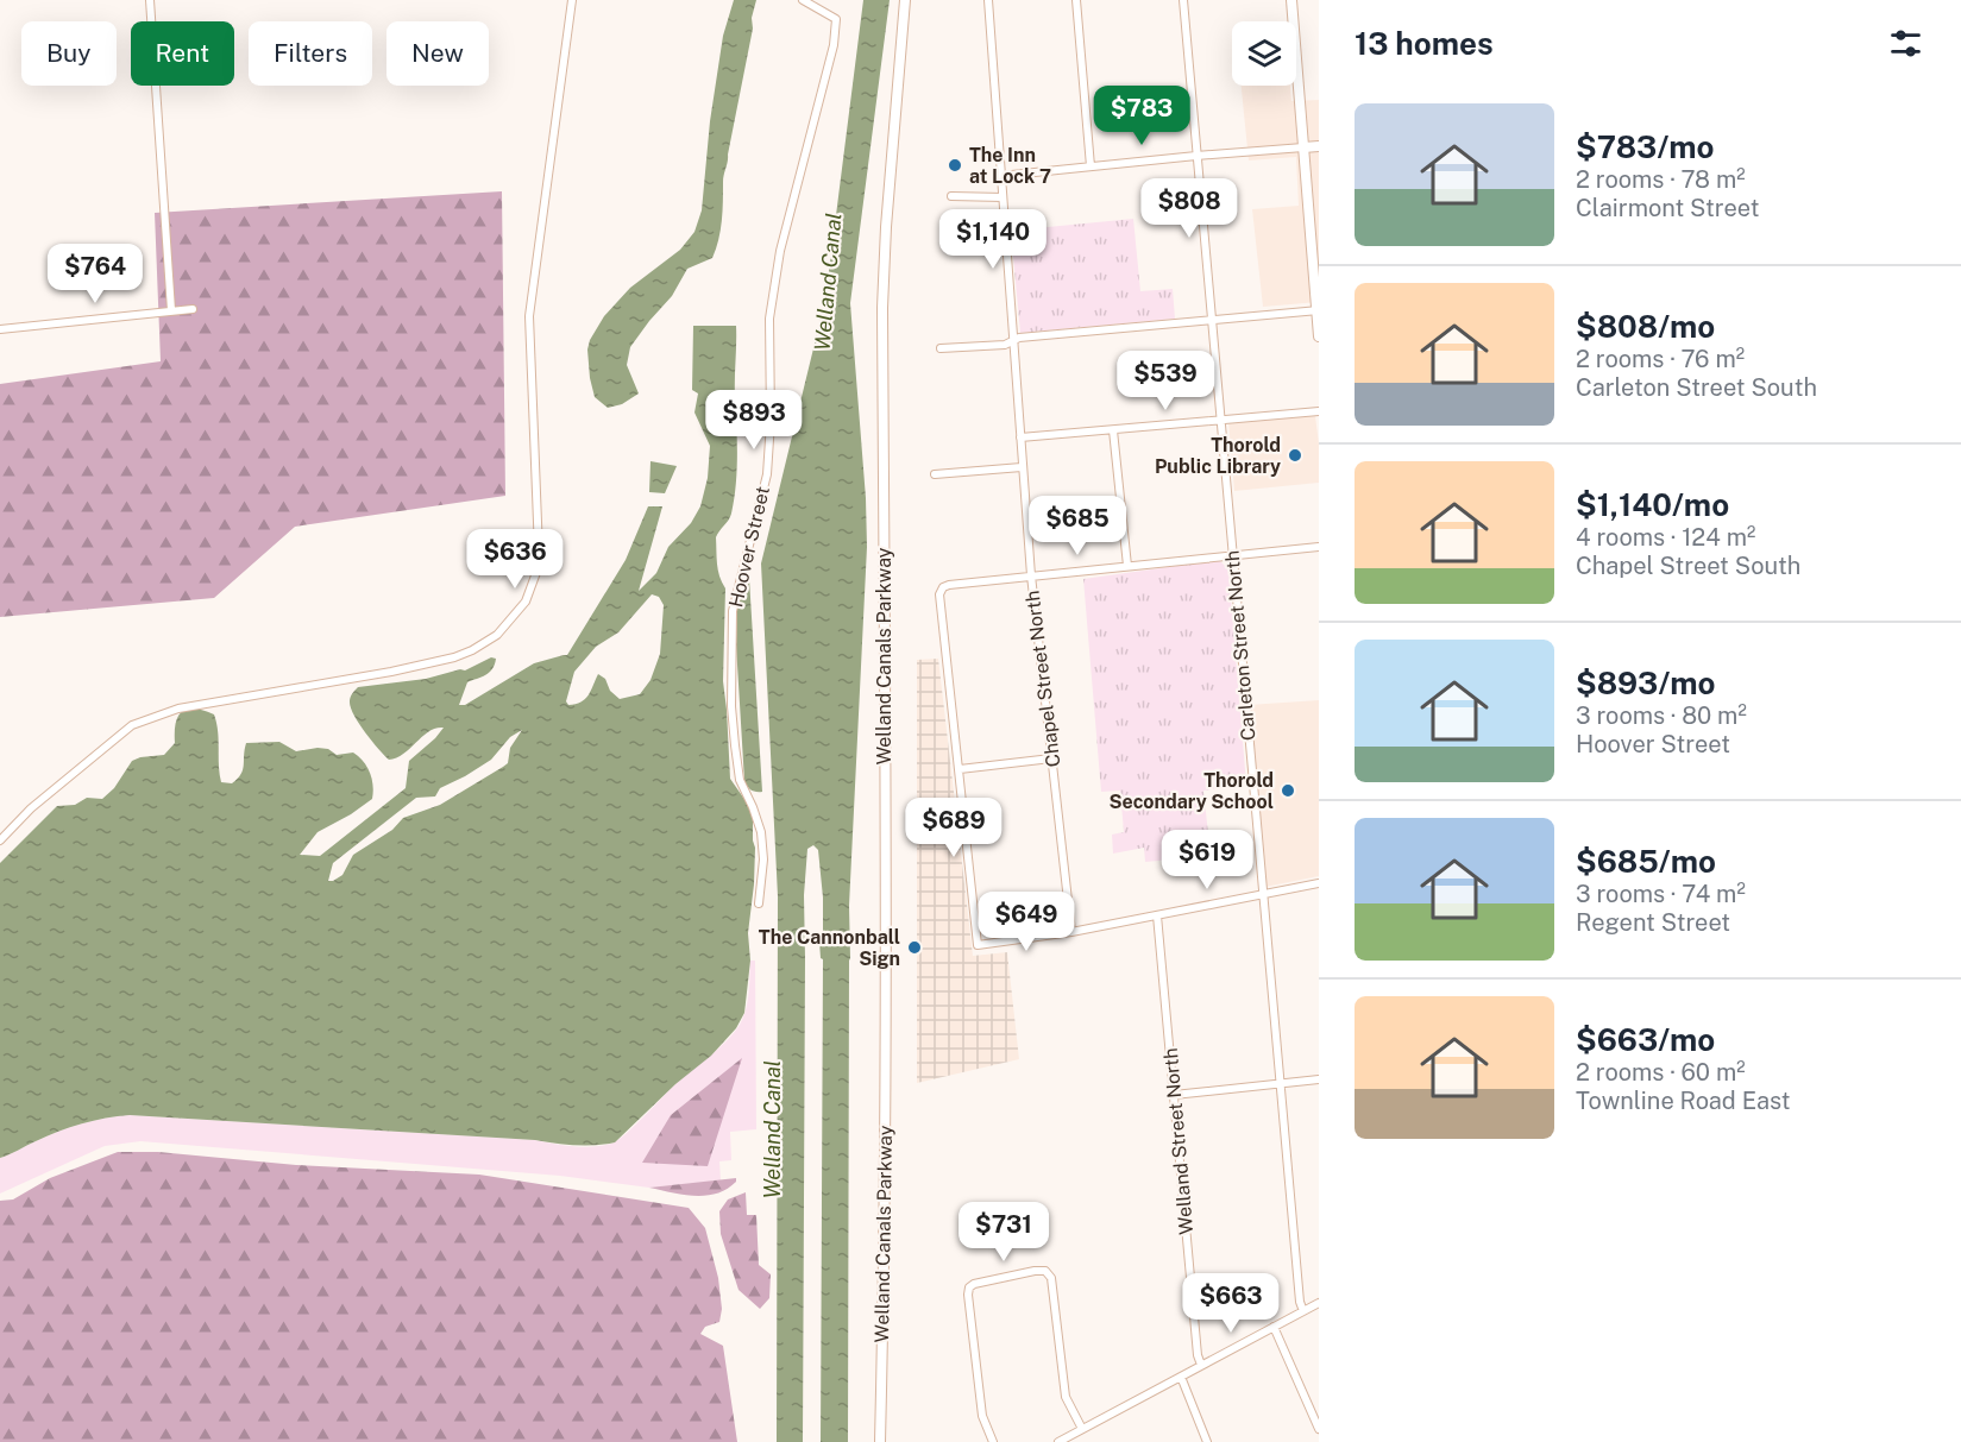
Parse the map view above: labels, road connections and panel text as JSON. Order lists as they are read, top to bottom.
{
  "streets": {
    "street": [
      "Hoover Street",
      "Carleton Street North",
      "Welland Canals Parkway",
      "Chapel Street North",
      "Welland Street North"
    ]
  },
  "water": ["Welland Canal"],
  "places": [
    "The Inn at Lock 7",
    "Thorold Public Library",
    "Thorold Secondary School",
    "The Cannonball Sign"
  ],
  "page": {
    "heading": "13 homes",
    "chip": [
      "Buy",
      "Rent",
      "Filters",
      "New"
    ],
    "price": [
      "$783",
      "$808",
      "$1,140",
      "$764",
      "$539",
      "$893",
      "$685",
      "$636",
      "$689",
      "$619",
      "$649",
      "$731",
      "$663"
    ],
    "list": [
      {
        "name": "$783/mo",
        "note": "2 rooms · 78 m² · Clairmont Street"
      },
      {
        "name": "$808/mo",
        "note": "2 rooms · 76 m² · Carleton Street South"
      },
      {
        "name": "$1,140/mo",
        "note": "4 rooms · 124 m² · Chapel Street South"
      },
      {
        "name": "$893/mo",
        "note": "3 rooms · 80 m² · Hoover Street"
      },
      {
        "name": "$685/mo",
        "note": "3 rooms · 74 m² · Regent Street"
      },
      {
        "name": "$663/mo",
        "note": "2 rooms · 60 m² · Townline Road East"
      }
    ]
  }
}
